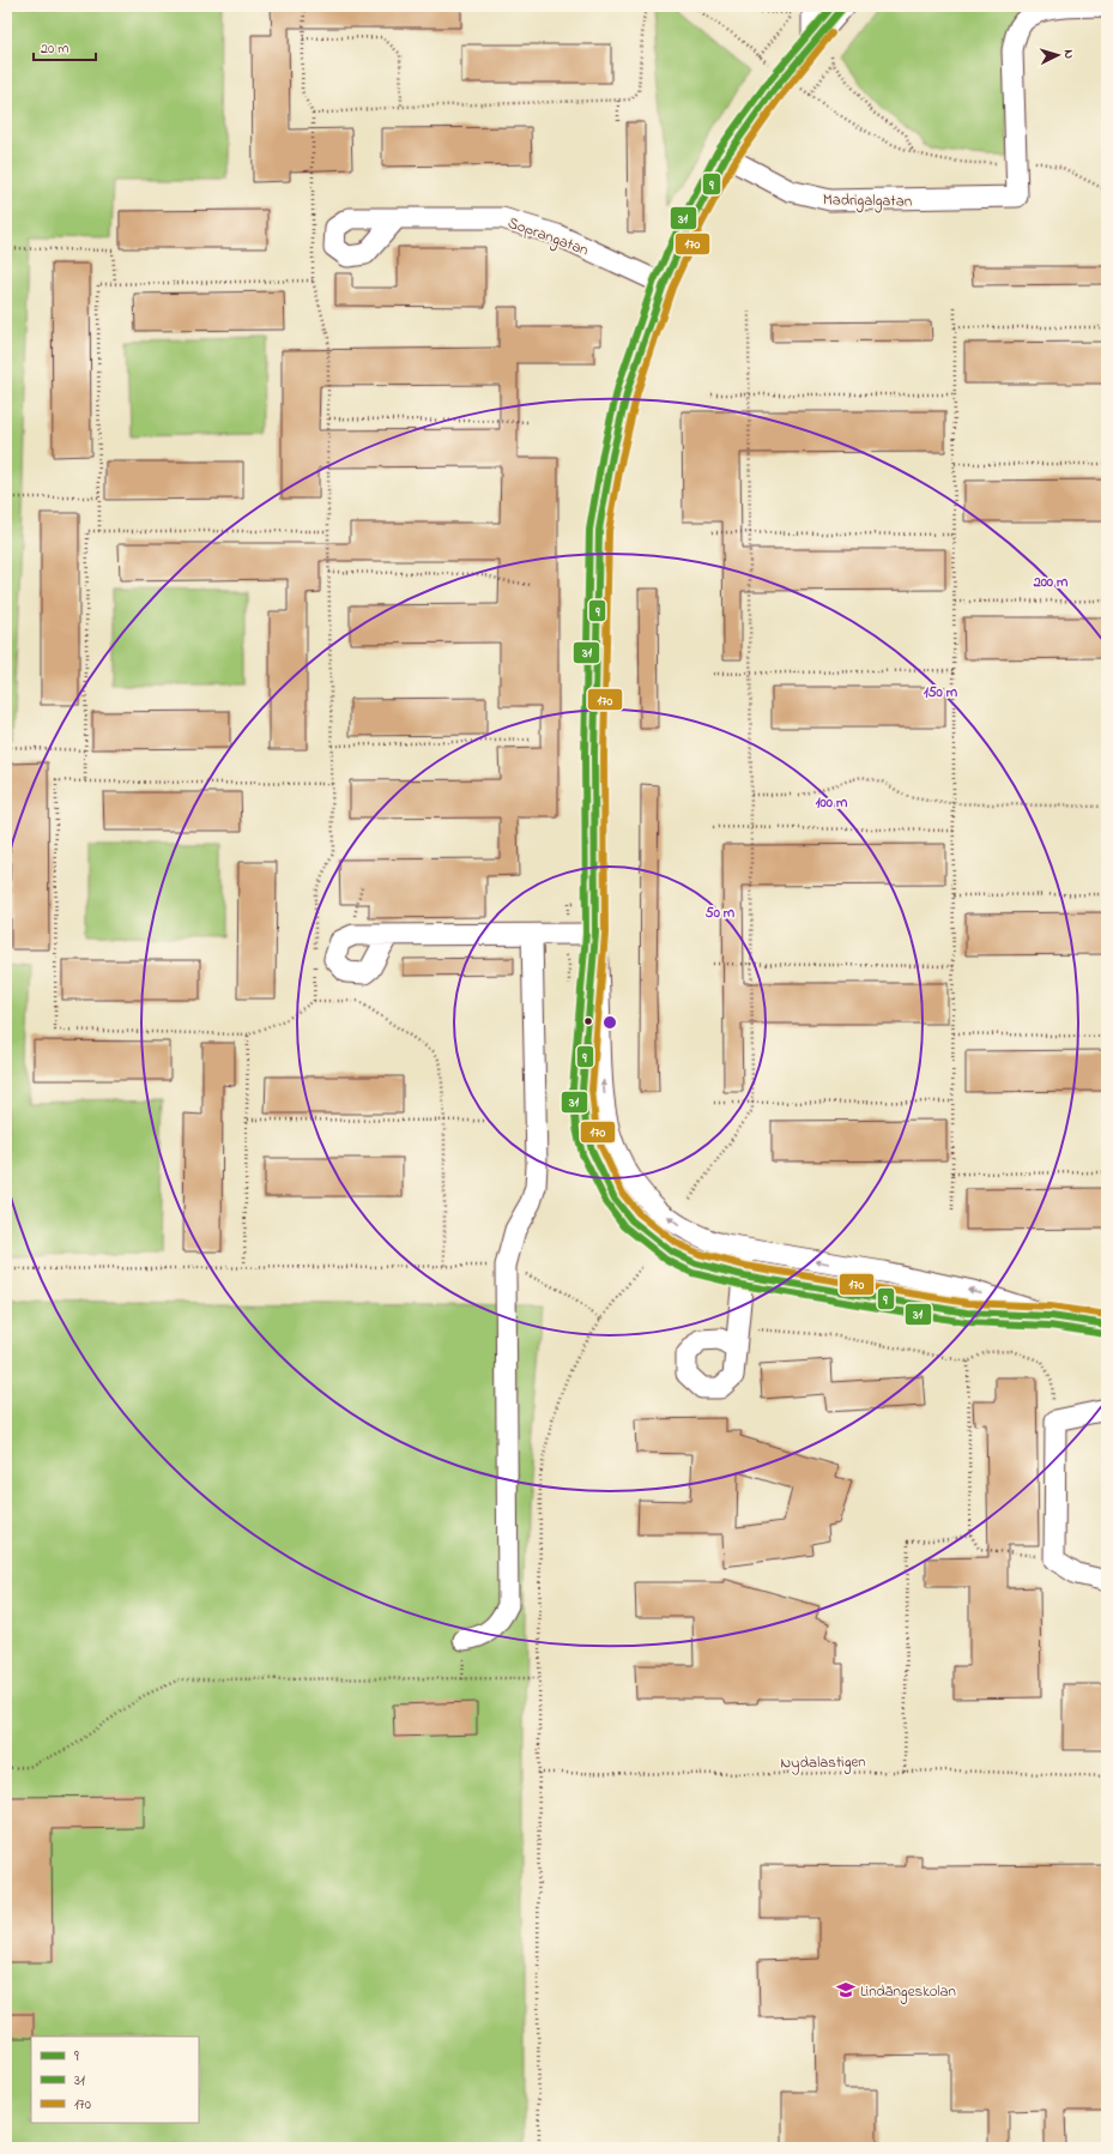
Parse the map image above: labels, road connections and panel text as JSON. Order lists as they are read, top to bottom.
{
  "streets": {
    "street": ["Madrigalgatan", "Soprangatan"],
    "path": ["Nydalastigen"]
  },
  "places": {
    "school or university": ["Lindängeskolan"]
  },
  "lines": ["transit line 9", "transit line 31", "transit line 170"],
  "legend": ["9", "31", "170"],
  "scale_bar": "20 m",
  "north": "right",
  "rings": [
    "200 m",
    "150 m",
    "100 m",
    "50 m"
  ]
}
